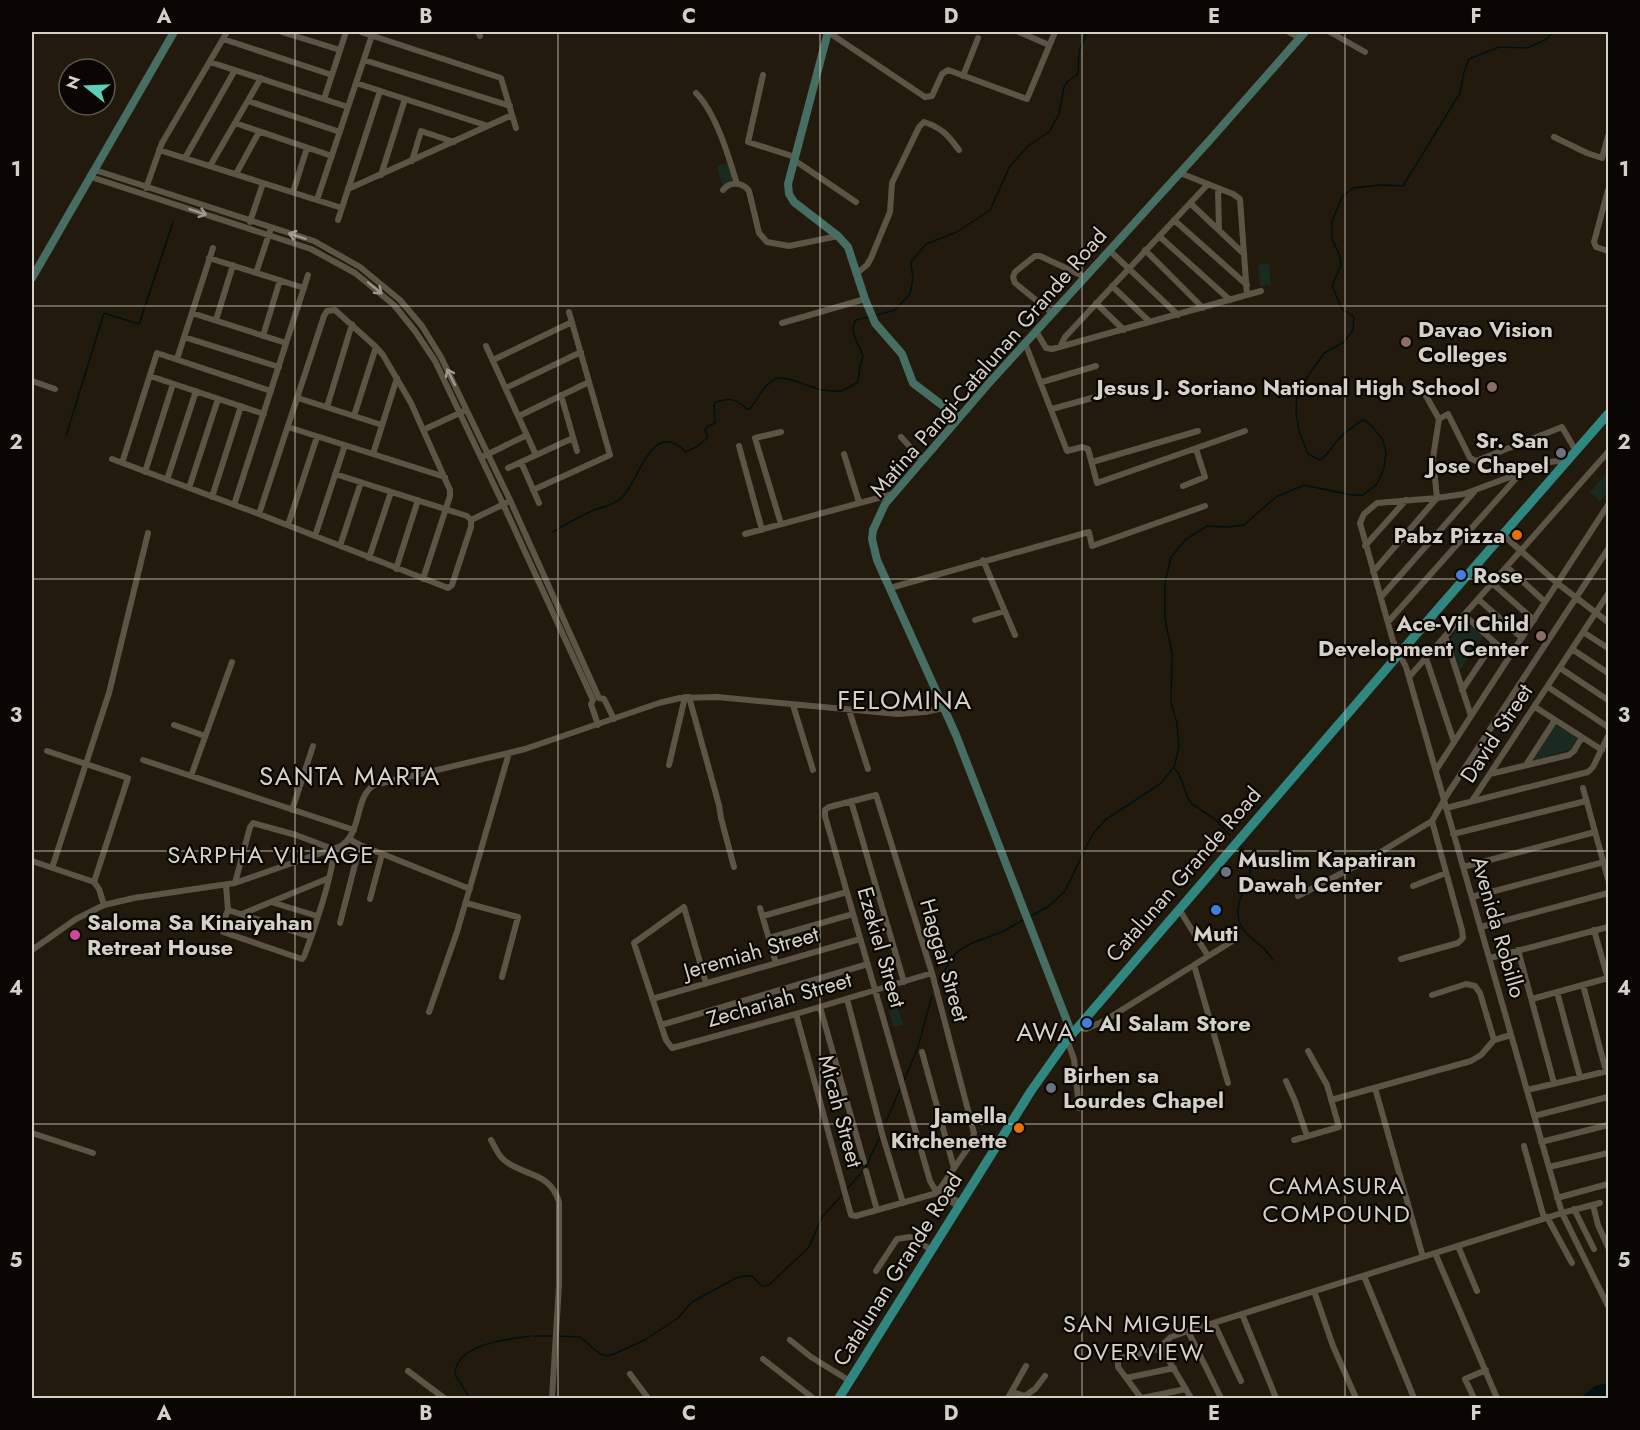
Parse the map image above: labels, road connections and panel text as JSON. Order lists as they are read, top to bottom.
{
  "streets": {
    "main road": ["Catalunan Grande Road"],
    "street": [
      "Matina Pangi-Catalunan Grande Road",
      "David Street",
      "Avenida Robillo",
      "Ezekiel Street",
      "Jeremiah Street",
      "Haggai Street",
      "Zechariah Street",
      "Micah Street"
    ]
  },
  "crossings": [
    ["Matina Pangi-Catalunan Grande Road", "Catalunan Grande Road"],
    ["Catalunan Grande Road", "Avenida Robillo"],
    ["Ezekiel Street", "Jeremiah Street"],
    ["Ezekiel Street", "Haggai Street"],
    ["Ezekiel Street", "Zechariah Street"],
    ["Haggai Street", "Zechariah Street"],
    ["Zechariah Street", "Micah Street"]
  ],
  "districts": [
    "FELOMINA",
    "SANTA MARTA",
    "SARPHA VILLAGE",
    "AWA",
    "CAMASURA COMPOUND",
    "SAN MIGUEL OVERVIEW"
  ],
  "places": [
    "Davao Vision Colleges",
    "Jesus J. Soriano National High School",
    "Sr. San Jose Chapel",
    "Pabz Pizza",
    "Rose",
    "Ace-Vil Child Development Center",
    "Muslim Kapatiran Dawah Center",
    "Muti",
    "Saloma Sa Kinaiyahan Retreat House",
    "Al Salam Store",
    "Birhen sa Lourdes Chapel",
    "Jamella Kitchenette"
  ],
  "north": "left",
  "grid": {
    "columns": [
      "A",
      "B",
      "C",
      "D",
      "E",
      "F"
    ],
    "rows": [
      "1",
      "2",
      "3",
      "4",
      "5"
    ]
  }
}
